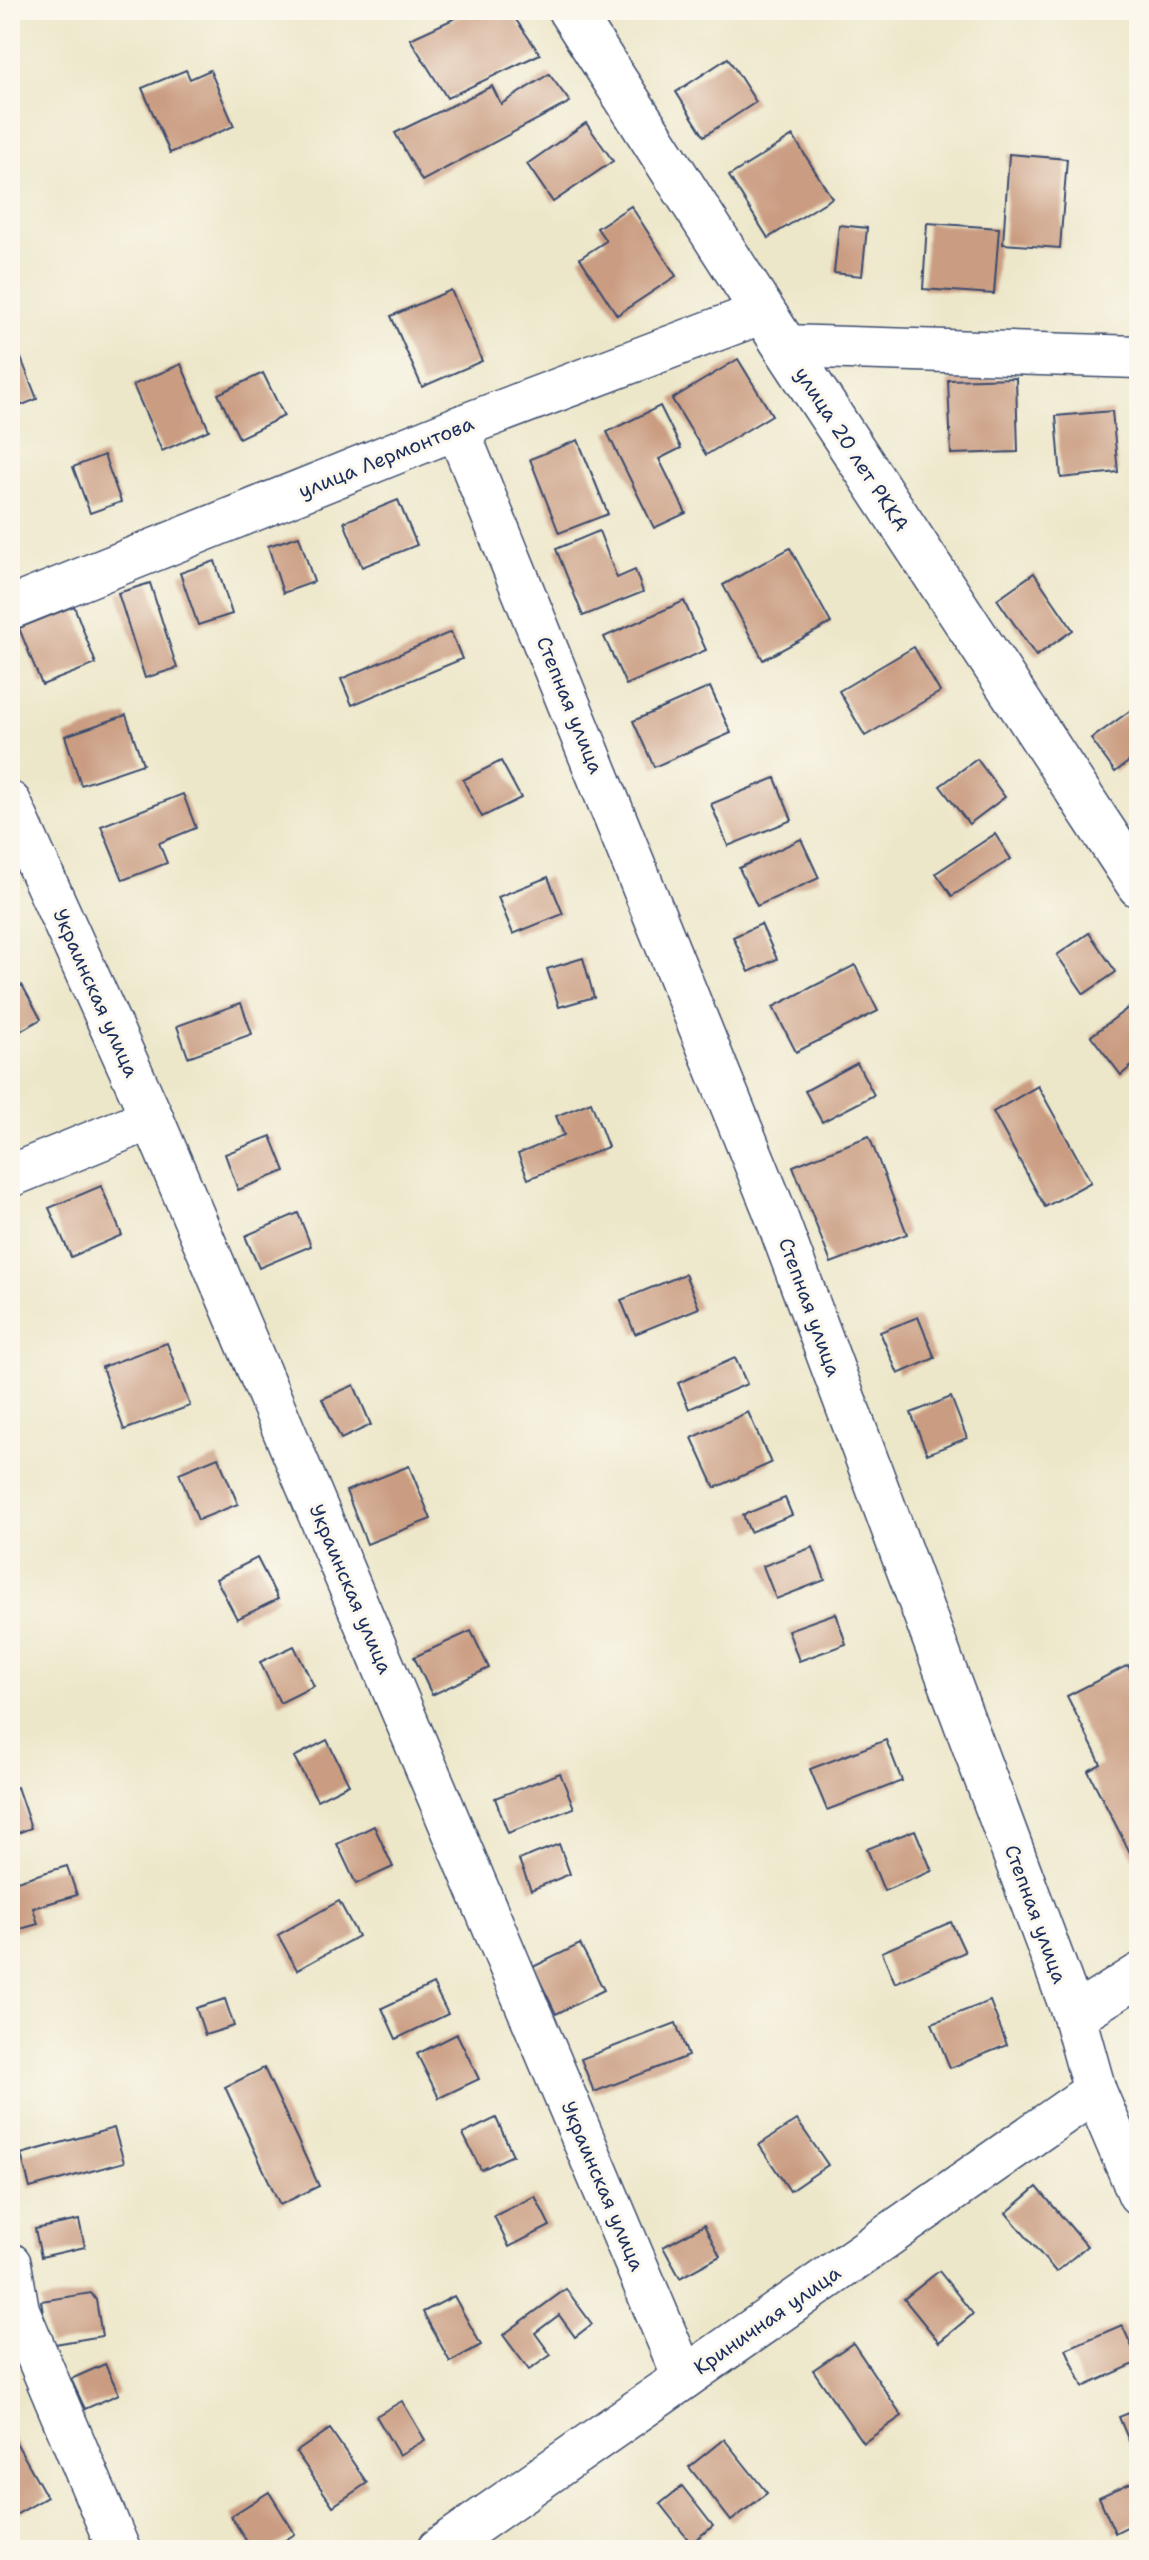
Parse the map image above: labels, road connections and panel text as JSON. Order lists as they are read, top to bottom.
{
  "streets": {
    "street": [
      "улица 20 лет РККА",
      "улица Лермонтова",
      "Степная улица",
      "Украинская улица",
      "Криничная улица"
    ]
  },
  "crossings": [
    ["улица 20 лет РККА", "улица Лермонтова"],
    ["улица Лермонтова", "Степная улица"],
    ["Степная улица", "Криничная улица"],
    ["Украинская улица", "Криничная улица"]
  ]
}
